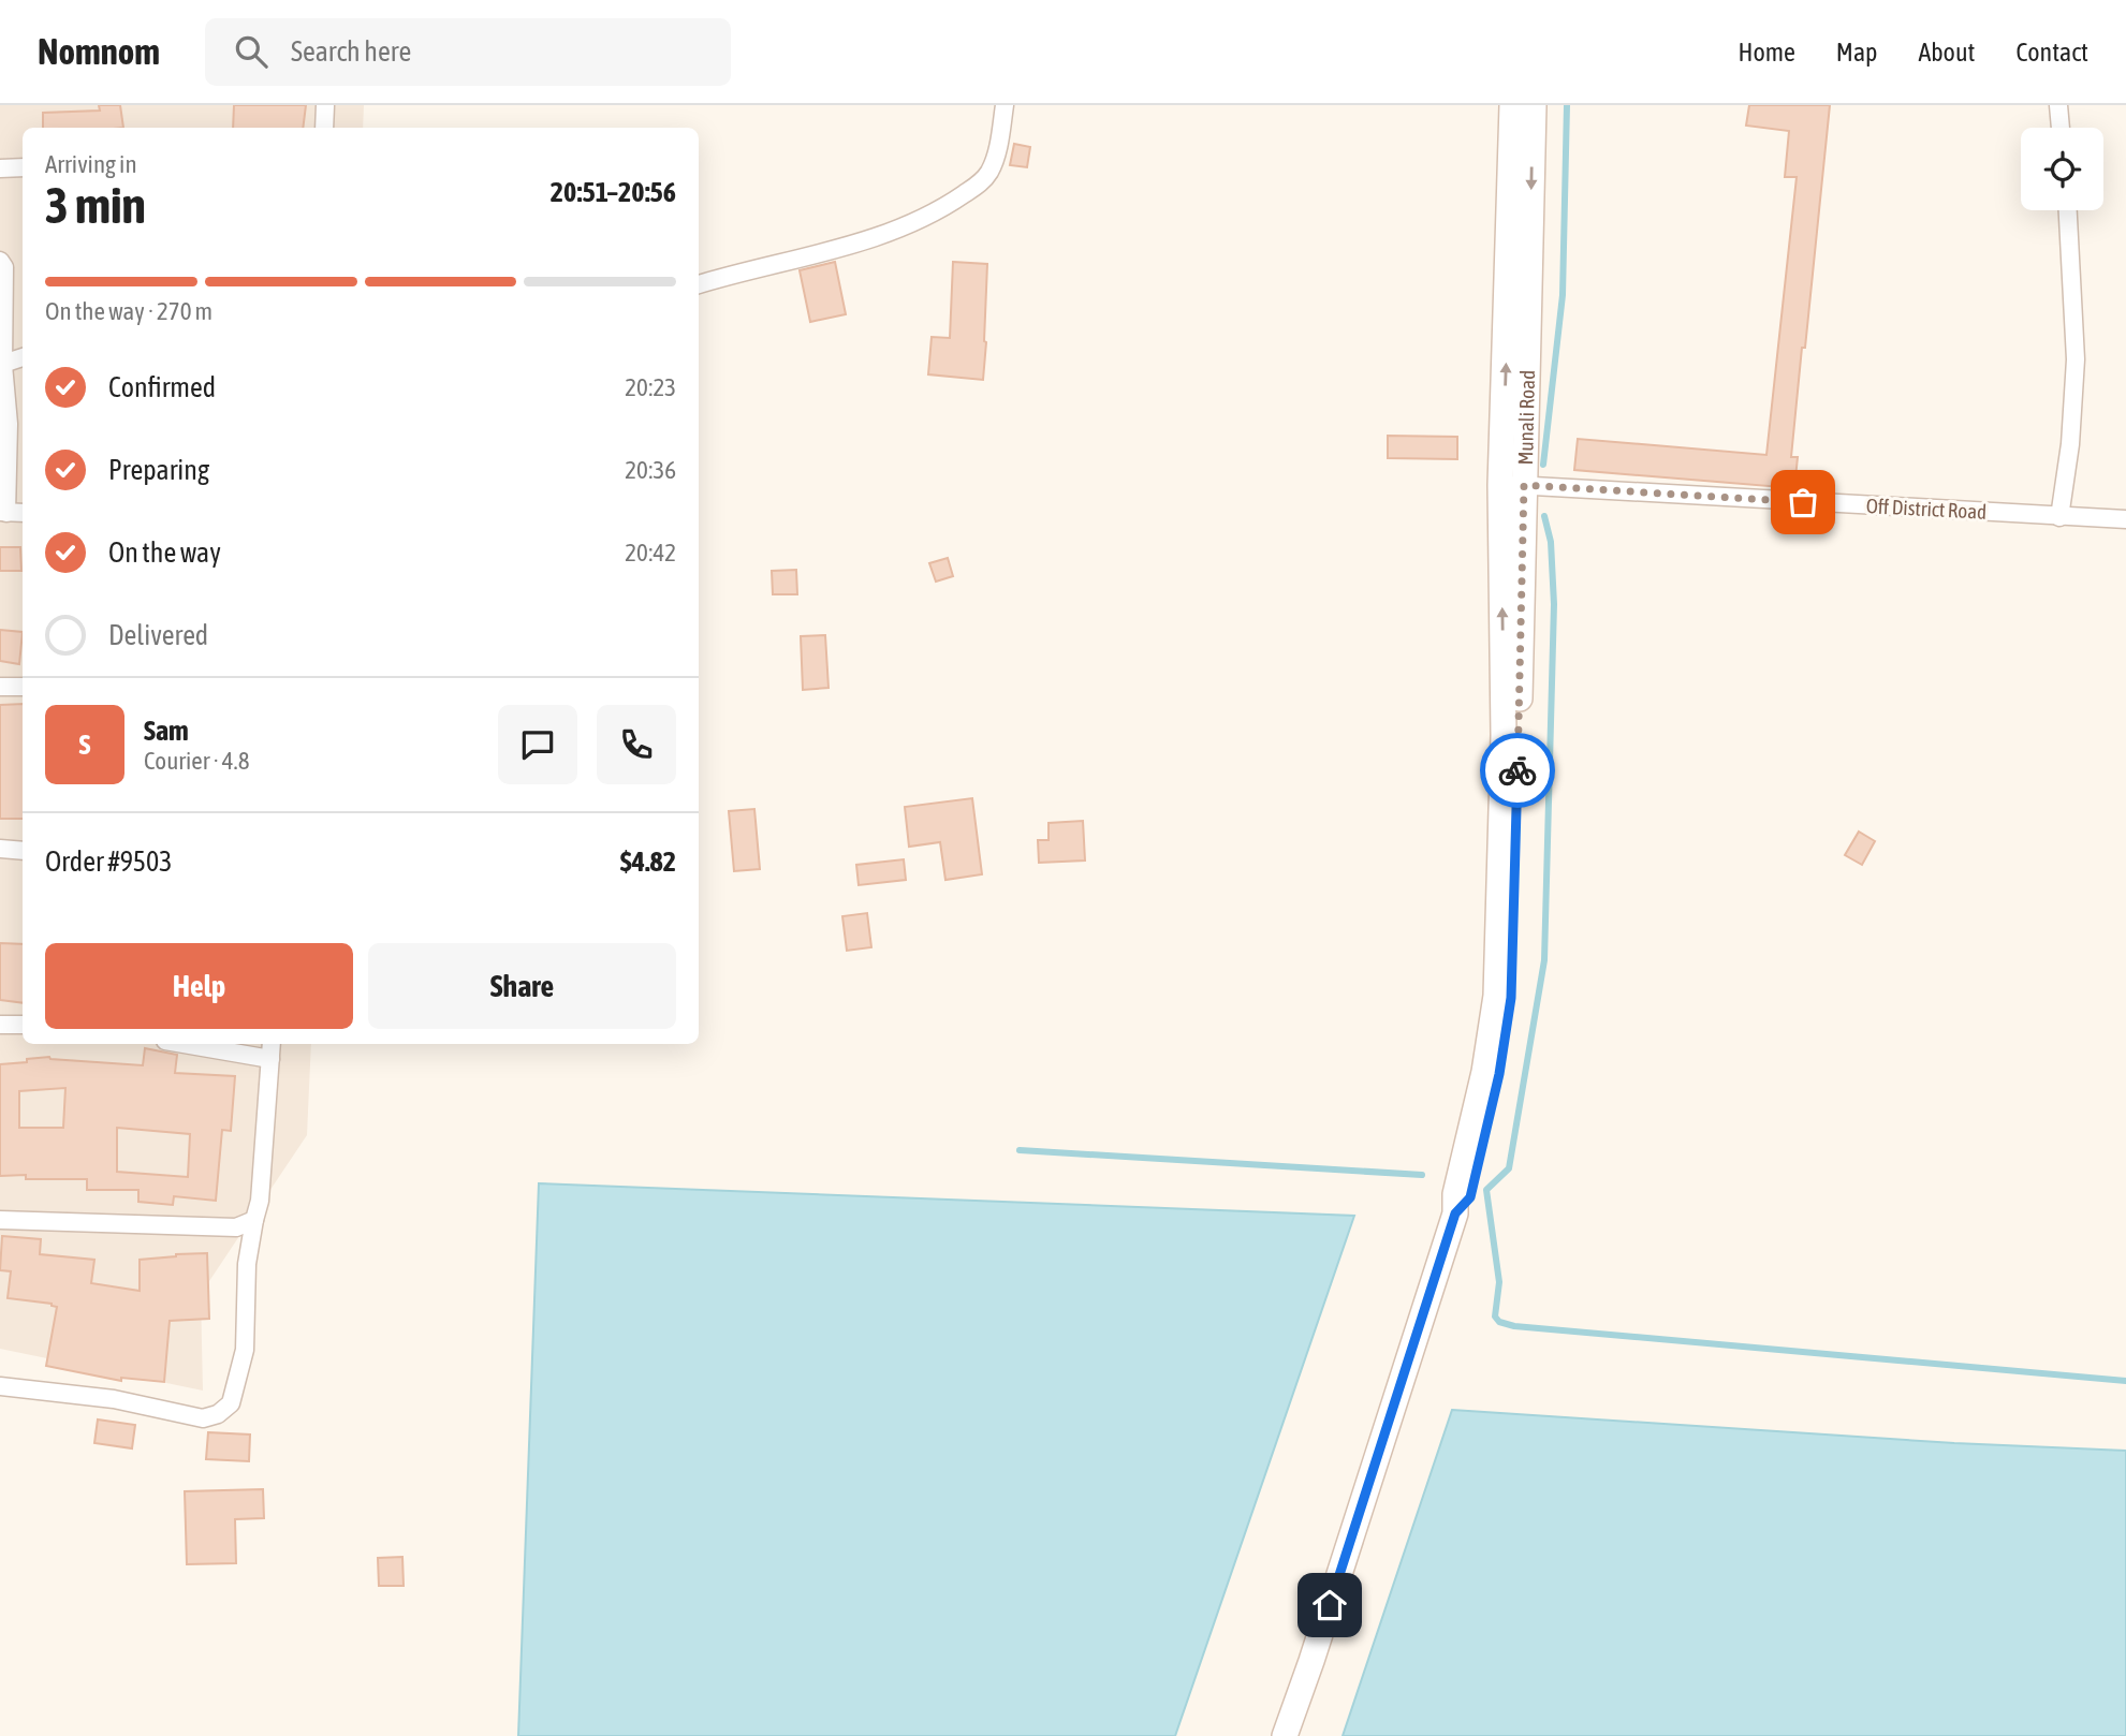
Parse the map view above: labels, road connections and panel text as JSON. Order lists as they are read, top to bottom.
{
  "streets": {
    "main road": ["Munali Road"],
    "street": ["Off District Road"]
  },
  "crossings": [
    ["Munali Road", "Off District Road"]
  ],
  "page": {
    "header": "Nomnom",
    "search": "Search here",
    "nav": [
      "Home",
      "Map",
      "About",
      "Contact"
    ],
    "heading": ["3 min", "Arriving in", "20:51–20:56"],
    "panel": [
      "Sam",
      "Courier · 4.8",
      "Order #9503",
      "$4.82"
    ],
    "bar": "On the way · 270 m",
    "list": [
      ["Confirmed", "20:23"],
      ["Preparing", "20:36"],
      ["On the way", "20:42"],
      "Delivered"
    ],
    "round": "S",
    "buttons": ["Help", "Share"]
  }
}
